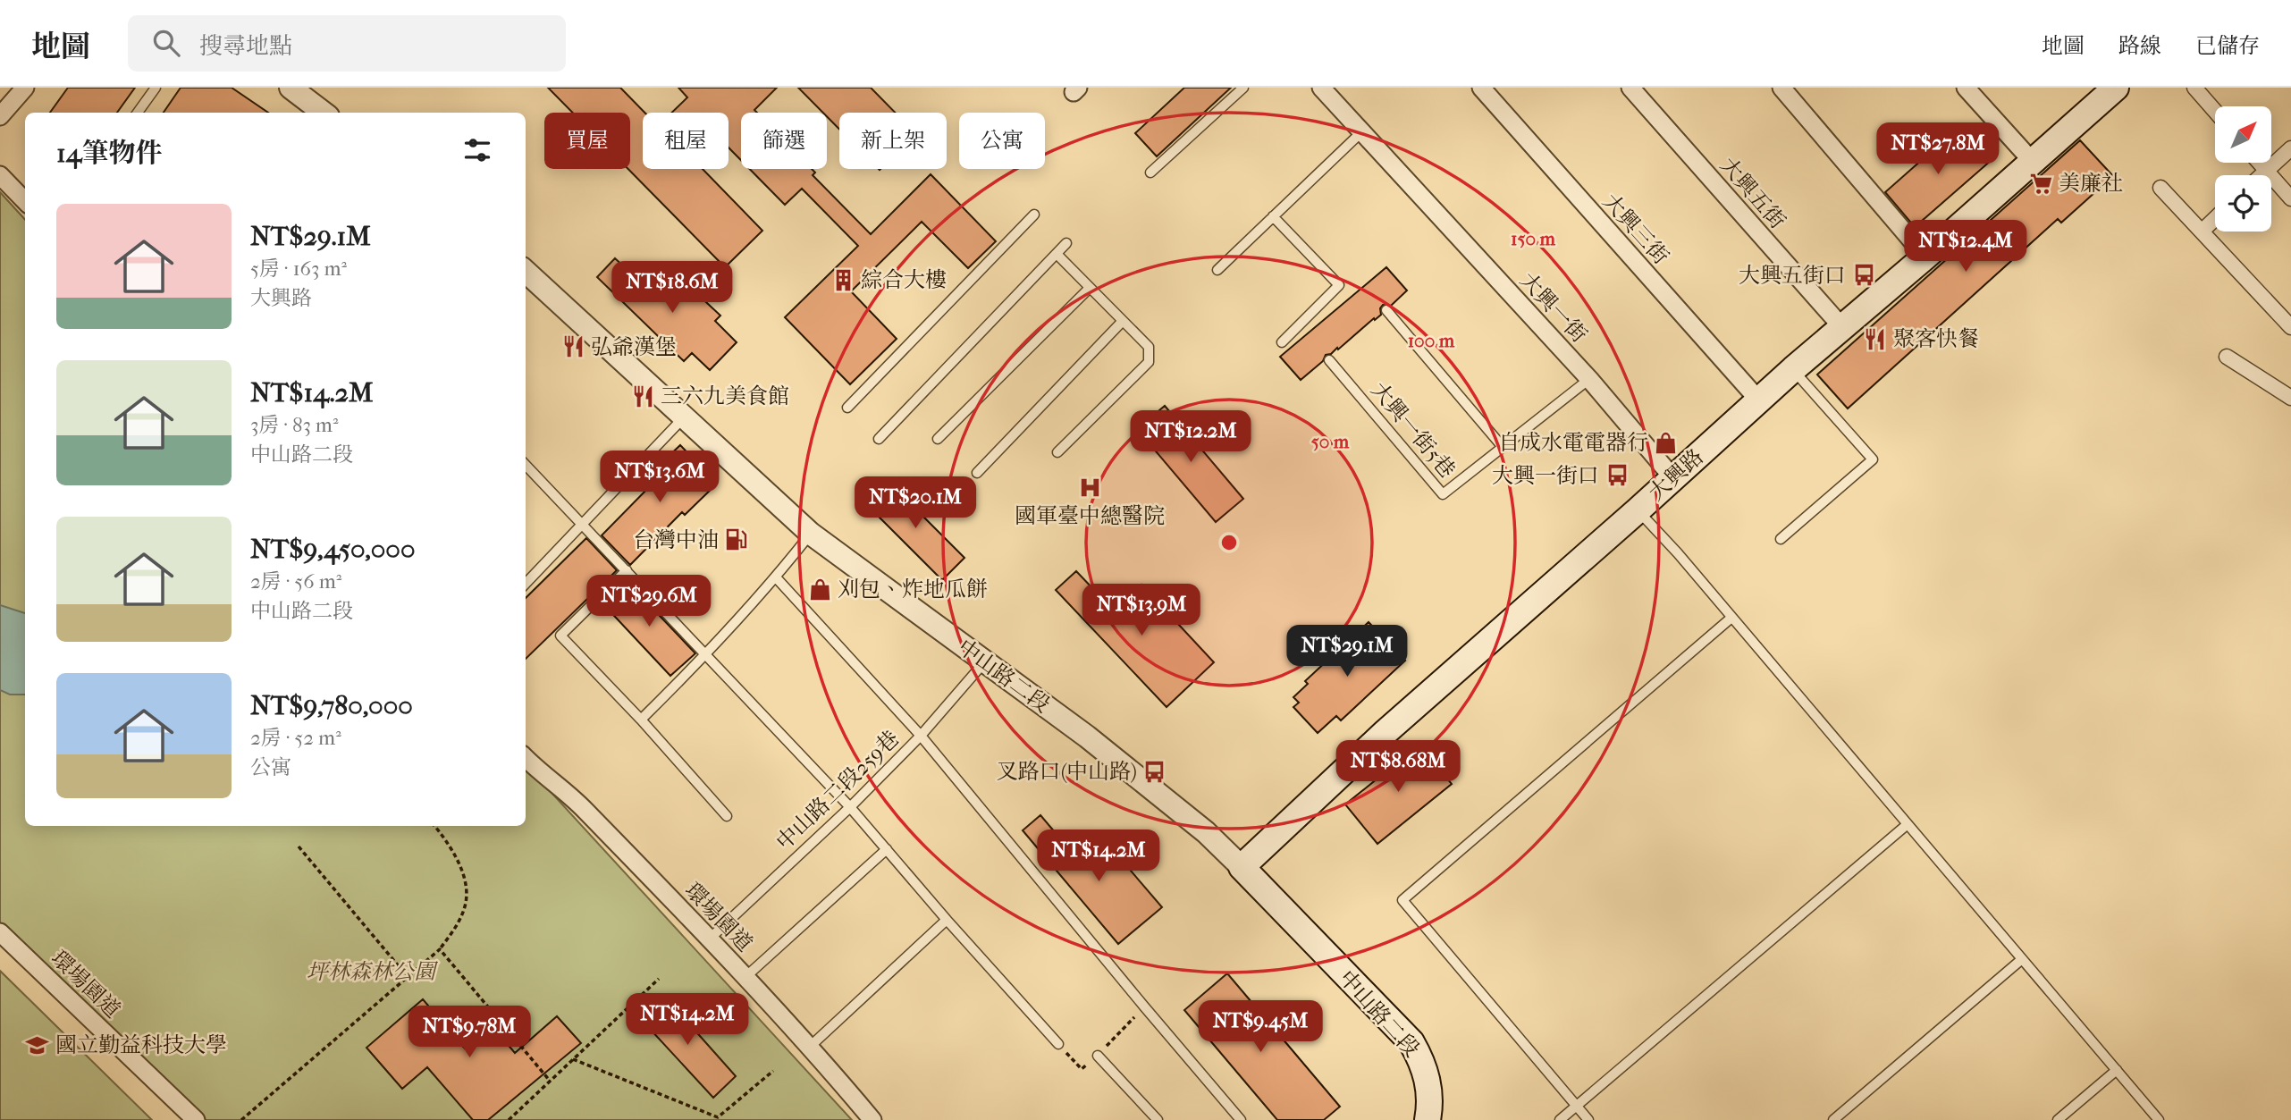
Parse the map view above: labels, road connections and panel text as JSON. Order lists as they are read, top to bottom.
{
  "streets": {
    "main road": ["大興路", "中山路二段"],
    "street": [
      "大興五街",
      "大興三街",
      "大興一街",
      "環場園道"
    ],
    "lane": ["大興一街5巷", "中山路二段259巷"]
  },
  "crossings": [
    ["大興五街", "大興路"],
    ["大興三街", "大興路"],
    ["大興一街", "大興一街5巷"],
    ["大興一街", "大興路"],
    ["大興路", "中山路二段"],
    ["中山路二段", "中山路二段259巷"],
    ["中山路二段259巷", "環場園道"]
  ],
  "parks": ["坪林森林公園"],
  "places": {
    "supermarket": ["美廉社"],
    "bus stop": ["大興五街口", "大興一街口", "叉路口(中山路)"],
    "building": ["綜合大樓"],
    "restaurant": ["聚客快餐", "弘爺漢堡", "三六九美食館"],
    "shop": ["自成水電電器行", "刈包、炸地瓜餅"],
    "hospital": ["國軍臺中總醫院"],
    "fuel station": ["台灣中油"],
    "school or university": ["國立勤益科技大學"]
  },
  "north": "top right",
  "page": {
    "header": "地圖",
    "search": "搜尋地點",
    "nav": ["地圖", "路線", "已儲存"],
    "chip": [
      "買屋",
      "租屋",
      "篩選",
      "新上架",
      "公寓"
    ],
    "heading": "14筆物件",
    "price": [
      "NT$27.8M",
      "NT$12.4M",
      "NT$18.6M",
      "NT$12.2M",
      "NT$13.6M",
      "NT$20.1M",
      "NT$29.6M",
      "NT$13.9M",
      "NT$29.1M",
      "NT$8.68M",
      "NT$14.2M",
      "NT$14.2M",
      "NT$9.45M",
      "NT$9.78M"
    ],
    "list": [
      {
        "name": "NT$29.1M",
        "note": "5房 · 163 m² · 大興路"
      },
      {
        "name": "NT$14.2M",
        "note": "3房 · 83 m² · 中山路二段"
      },
      {
        "name": "NT$9,450,000",
        "note": "2房 · 56 m² · 中山路二段"
      },
      {
        "name": "NT$9,780,000",
        "note": "2房 · 52 m² · 公寓"
      }
    ]
  },
  "rings": ["150 m", "100 m", "50 m"]
}
